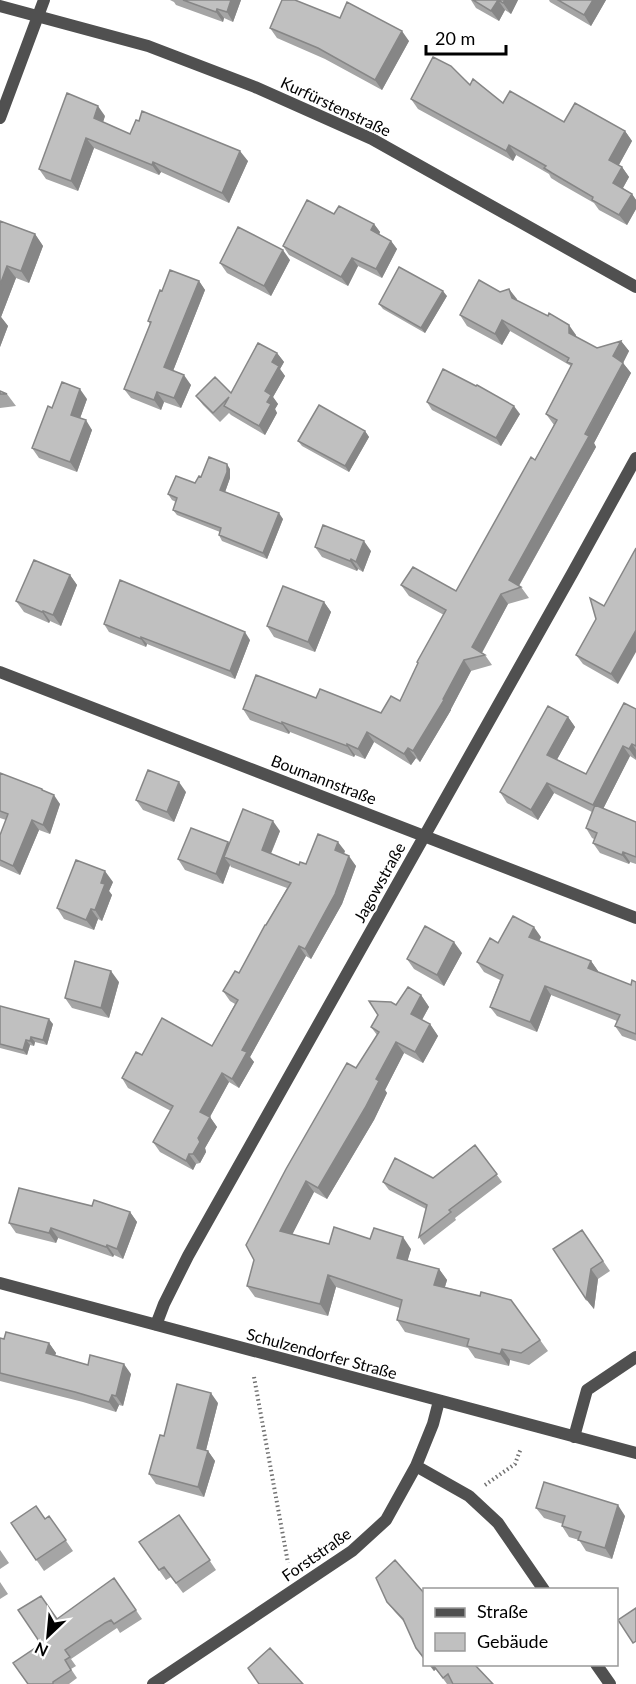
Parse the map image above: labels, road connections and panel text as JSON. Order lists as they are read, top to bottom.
{
  "streets": {
    "street": [
      "Kurfürstenstraße",
      "Boumannstraße",
      "Jagowstraße",
      "Schulzendorfer Straße",
      "Forststraße"
    ]
  },
  "crossings": [
    ["Boumannstraße", "Jagowstraße"],
    ["Jagowstraße", "Schulzendorfer Straße"],
    ["Schulzendorfer Straße", "Forststraße"]
  ],
  "legend": ["Straße", "Gebäude"],
  "scale_bar": "20 m",
  "north": "bottom left"
}
